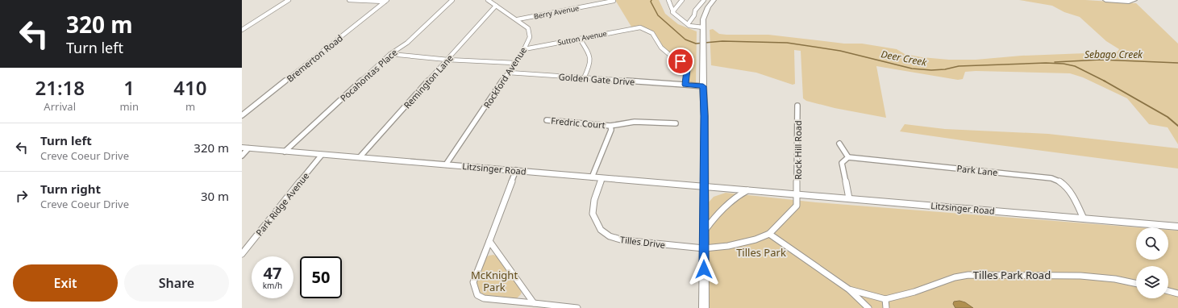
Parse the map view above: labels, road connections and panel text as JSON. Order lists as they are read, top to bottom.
{
  "streets": {
    "street": [
      "Berry Avenue",
      "Sutton Avenue",
      "Bremerton Road",
      "Pocahontas Place",
      "Rockford Avenue",
      "Golden Gate Drive",
      "Remington Lane",
      "Fredric Court",
      "Rock Hill Road",
      "Litzsinger Road",
      "Park Lane",
      "Park Ridge Avenue",
      "Tilles Drive",
      "Tilles Park Road"
    ]
  },
  "crossings": [
    ["Berry Avenue", "Rockford Avenue"],
    ["Sutton Avenue", "Rockford Avenue"],
    ["Sutton Avenue", "Golden Gate Drive"],
    ["Pocahontas Place", "Litzsinger Road"],
    ["Rockford Avenue", "Golden Gate Drive"],
    ["Rockford Avenue", "Remington Lane"],
    ["Rockford Avenue", "Litzsinger Road"],
    ["Remington Lane", "Litzsinger Road"],
    ["Fredric Court", "Litzsinger Road"],
    ["Rock Hill Road", "Litzsinger Road"],
    ["Litzsinger Road", "Park Lane"],
    ["Litzsinger Road", "Park Ridge Avenue"],
    ["Litzsinger Road", "Tilles Drive"]
  ],
  "water": ["Sebago Creek", "Deer Creek"],
  "parks": ["Tilles Park", "McKnight Park"],
  "page": {
    "turn": ["320 m", "Turn left"],
    "eta": [
      "21:18",
      "Arrival",
      "1",
      "min",
      "410",
      "m"
    ],
    "list": [
      {
        "name": "Turn left",
        "note": "Creve Coeur Drive",
        "value": "320 m"
      },
      {
        "name": "Turn right",
        "note": "Creve Coeur Drive",
        "value": "30 m"
      }
    ],
    "speed": "47 km/h",
    "limit": "50",
    "buttons": ["Exit", "Share"]
  }
}
